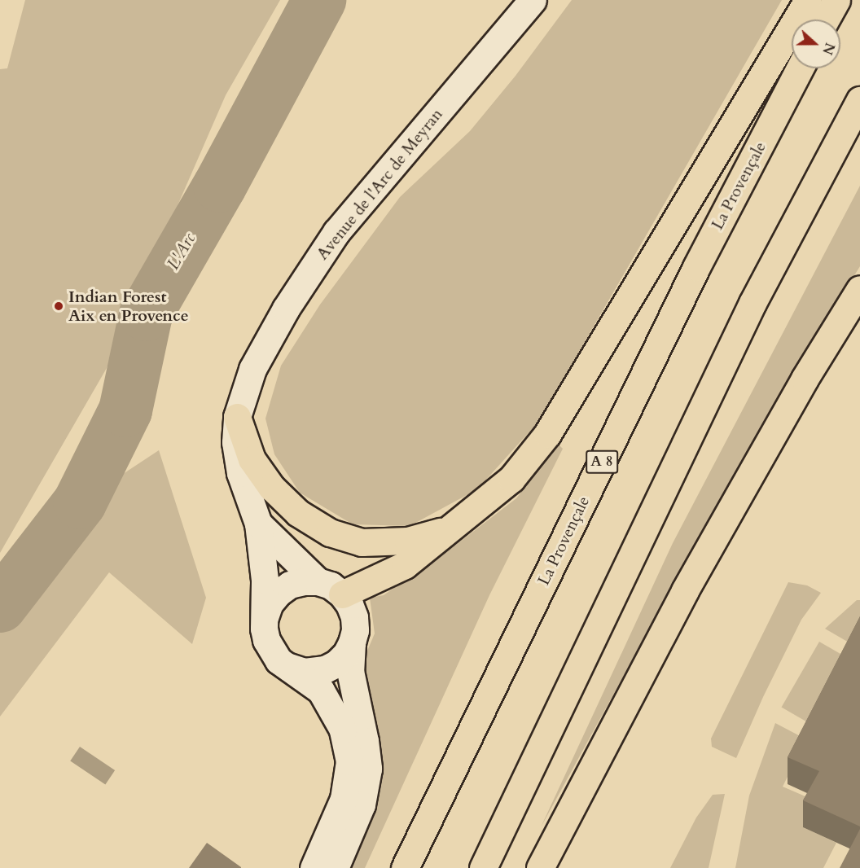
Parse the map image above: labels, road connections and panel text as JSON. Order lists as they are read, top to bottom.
{
  "streets": {
    "highway": ["La Provençale", "A 8"],
    "main road": ["Avenue de l'Arc de Meyran"]
  },
  "water": ["L'Arc"],
  "places": ["Indian Forest Aix en Provence"],
  "north": "right"
}
